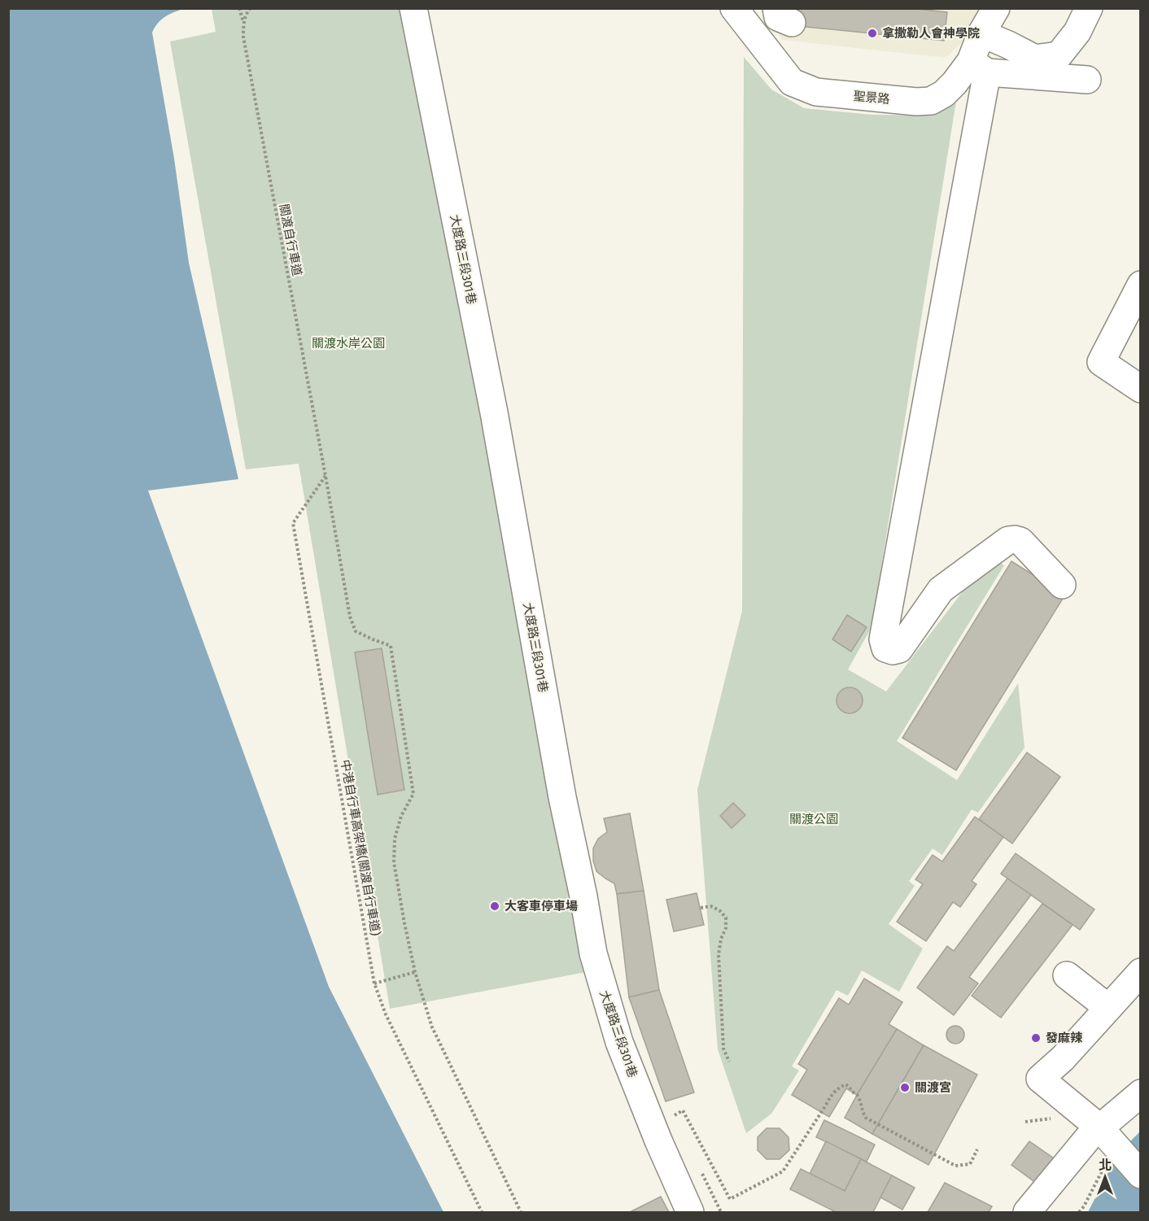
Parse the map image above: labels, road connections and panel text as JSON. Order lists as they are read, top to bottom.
{
  "streets": {
    "street": ["聖景路", "大度路三段301巷"],
    "path": ["關渡自行車道", "中港自行車高架橋(關渡自行車道)"]
  },
  "crossings": [
    ["關渡自行車道", "中港自行車高架橋(關渡自行車道)"]
  ],
  "parks": ["關渡水岸公園", "關渡公園"],
  "places": [
    "拿撒勒人會神學院",
    "大客車停車場",
    "發麻辣",
    "關渡宮"
  ],
  "north": "top"
}
